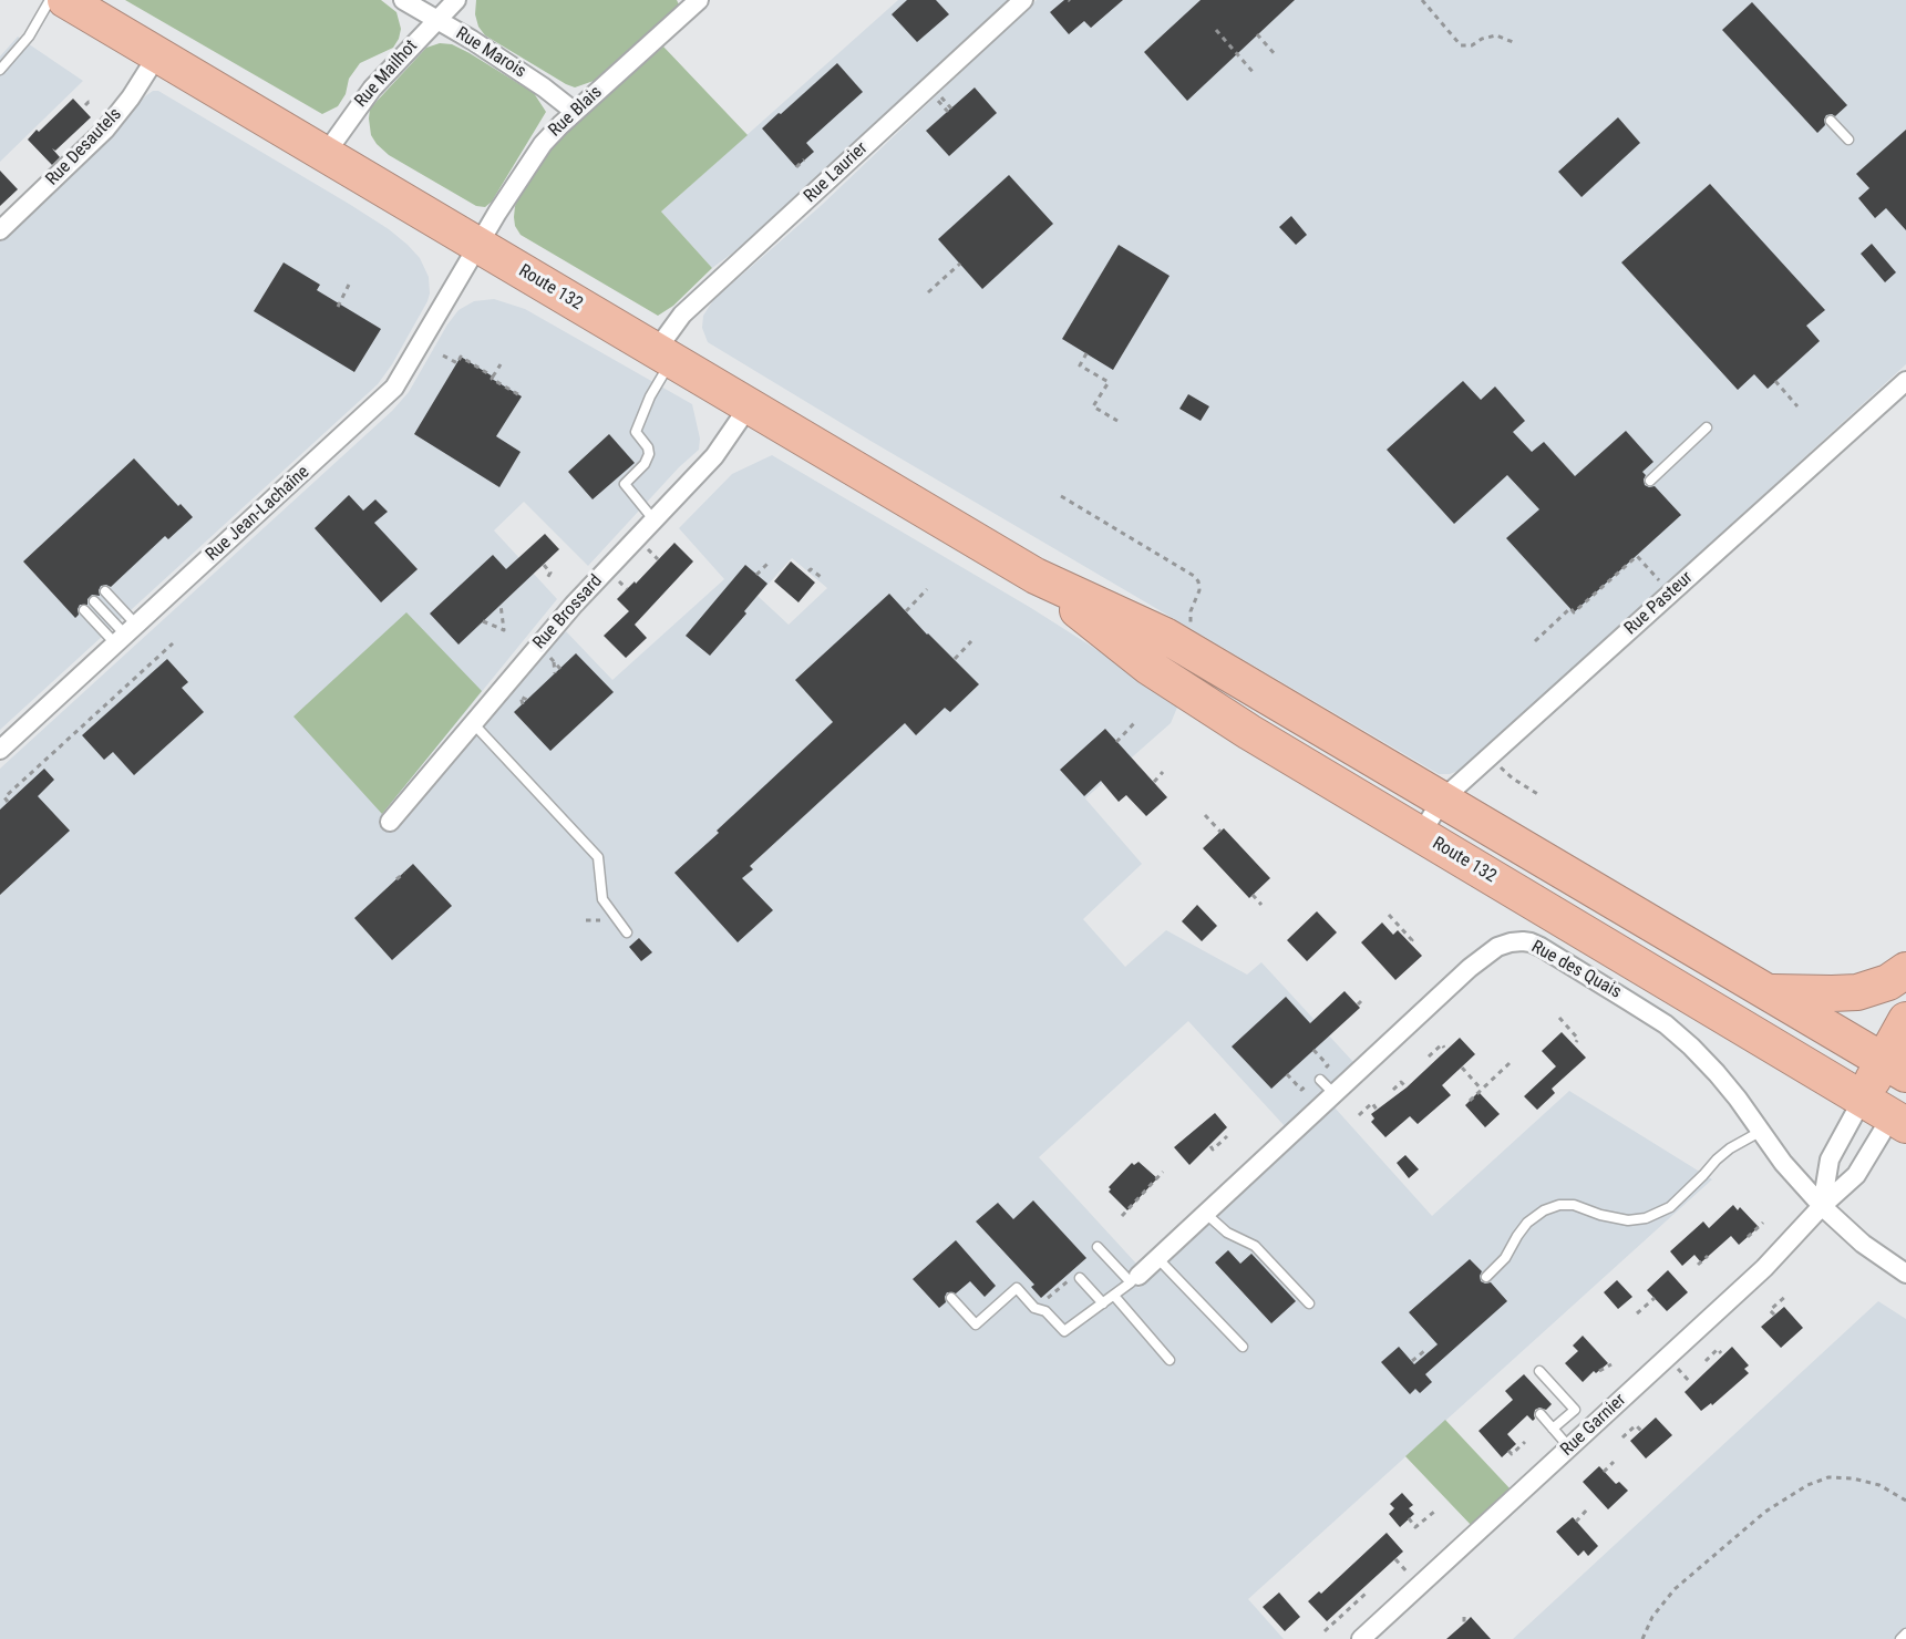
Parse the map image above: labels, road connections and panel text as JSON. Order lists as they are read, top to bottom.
{
  "streets": {
    "highway": ["Route 132"],
    "street": [
      "Rue Marois",
      "Rue Mailhot",
      "Rue Blais",
      "Rue Desautels",
      "Rue Laurier",
      "Rue Jean-Lachaîne",
      "Rue Pasteur",
      "Rue Brossard",
      "Rue des Quais",
      "Rue Garnier"
    ]
  },
  "crossings": [
    ["Rue Marois", "Rue Mailhot"],
    ["Rue Marois", "Rue Blais"],
    ["Rue Mailhot", "Route 132"],
    ["Rue Blais", "Route 132"],
    ["Rue Blais", "Rue Jean-Lachaîne"],
    ["Rue Desautels", "Route 132"],
    ["Rue Laurier", "Route 132"],
    ["Route 132", "Rue Jean-Lachaîne"],
    ["Route 132", "Rue Pasteur"],
    ["Route 132", "Rue Brossard"],
    ["Route 132", "Rue Garnier"],
    ["Rue des Quais", "Rue Garnier"]
  ]
}
